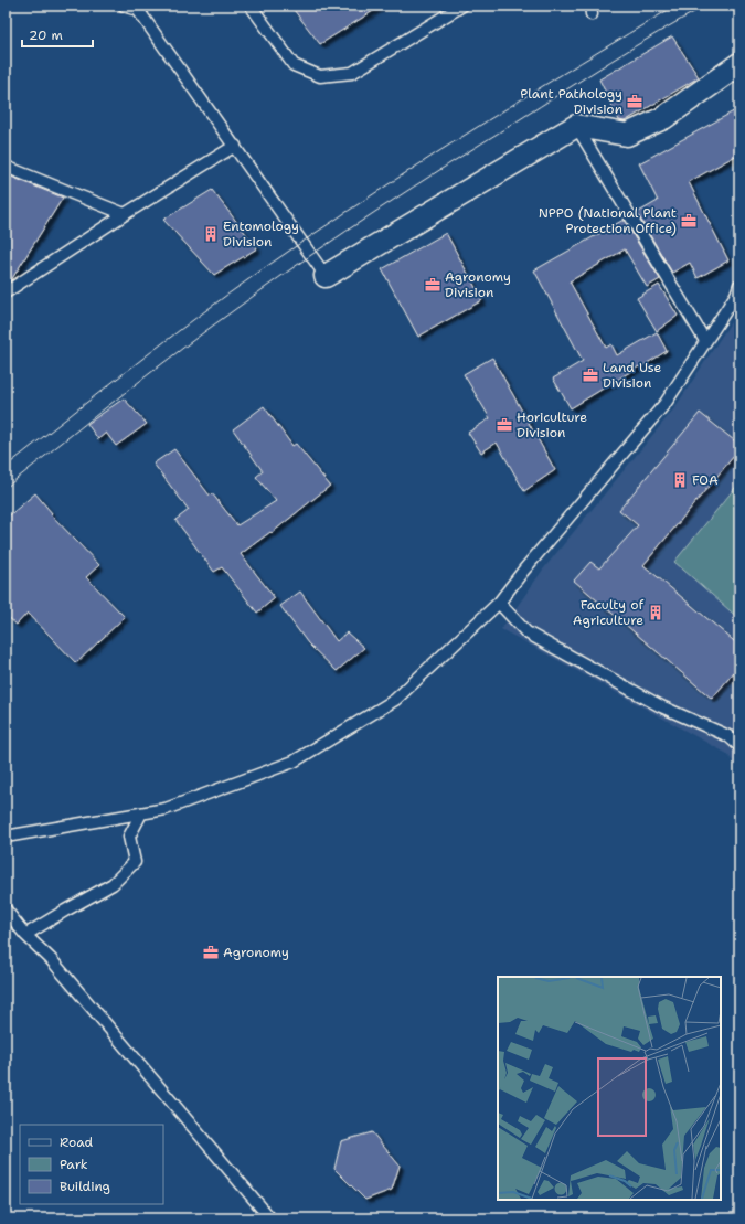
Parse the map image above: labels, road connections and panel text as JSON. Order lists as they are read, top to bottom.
{
  "places": {
    "office": [
      "Plant Pathology Division",
      "NPPO (National Plant Protection Office)",
      "Agronomy Division",
      "Land Use Division",
      "Horiculture Division",
      "Agronomy"
    ],
    "building": ["Entomology Division", "FOA", "Faculty of Agriculture"]
  },
  "legend": ["Road", "Park", "Building"],
  "scale_bar": "20 m"
}
